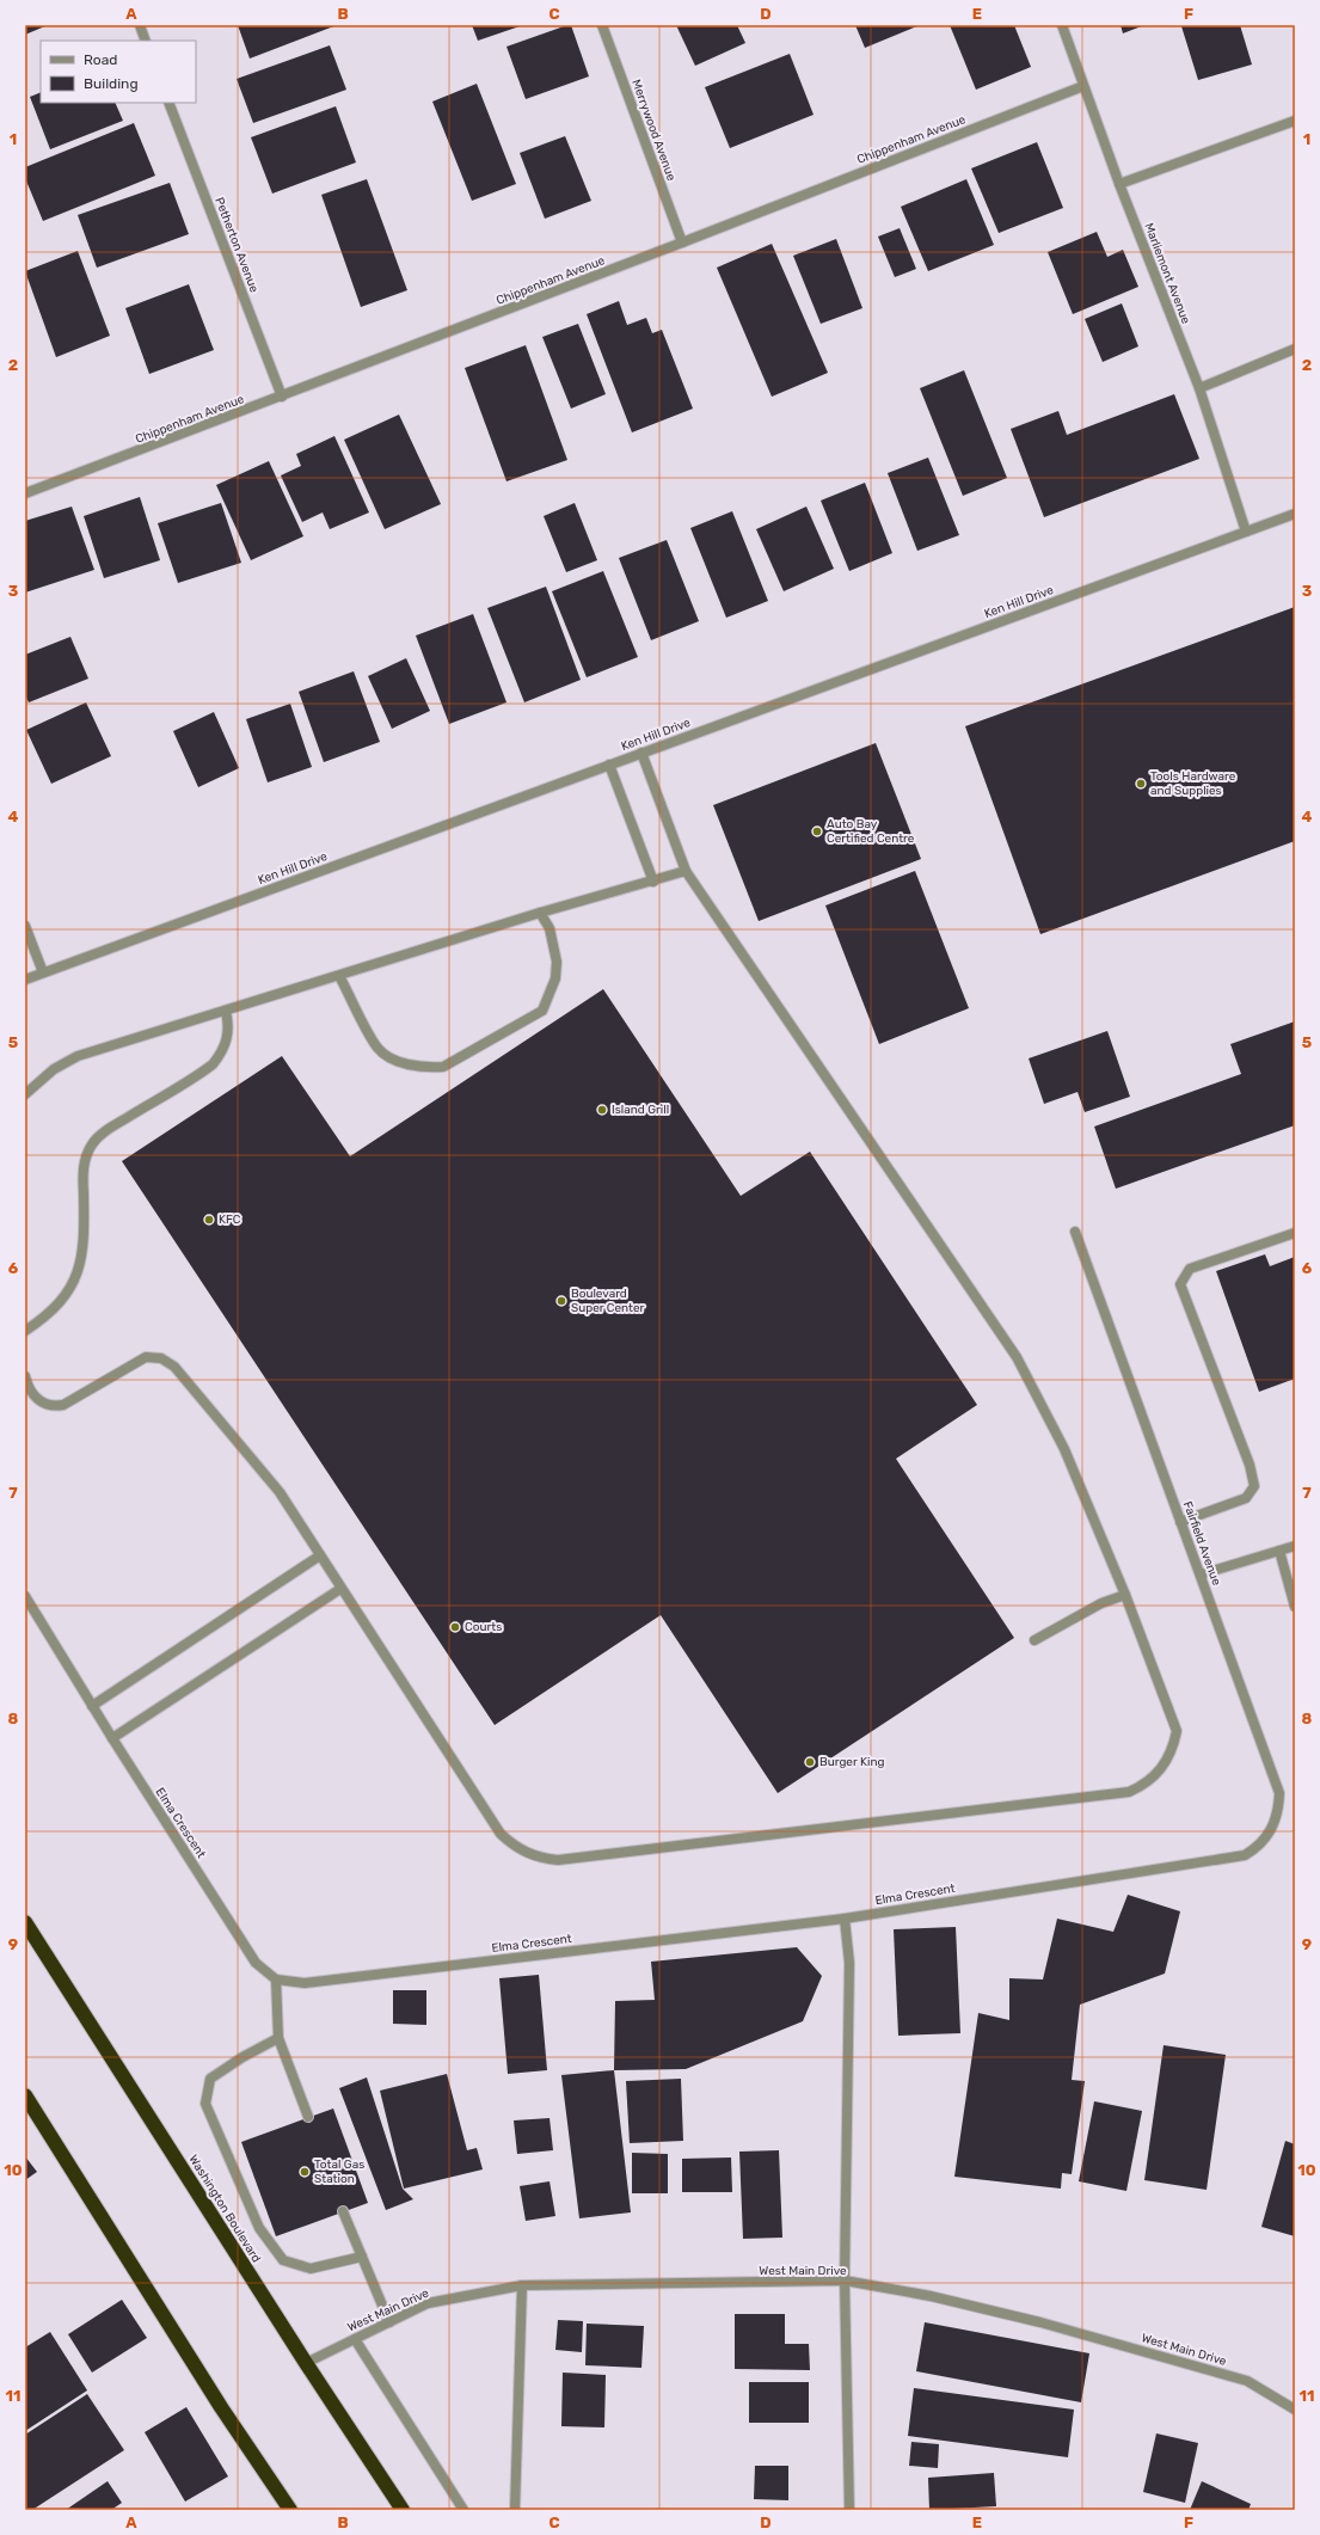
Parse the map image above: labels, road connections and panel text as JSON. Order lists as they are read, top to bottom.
{
  "streets": {
    "highway": ["Washington Boulevard"],
    "street": [
      "Merrywood Avenue",
      "Chippenham Avenue",
      "Petherton Avenue",
      "Marliemont Avenue",
      "Ken Hill Drive",
      "Fairfield Avenue",
      "Elma Crescent",
      "West Main Drive"
    ]
  },
  "crossings": [
    ["Merrywood Avenue", "Chippenham Avenue"],
    ["Chippenham Avenue", "Petherton Avenue"],
    ["Chippenham Avenue", "Marliemont Avenue"],
    ["Marliemont Avenue", "Ken Hill Drive"],
    ["Fairfield Avenue", "Elma Crescent"],
    ["Washington Boulevard", "West Main Drive"]
  ],
  "places": [
    "Tools Hardware and Supplies",
    "Auto Bay Certified Centre",
    "Island Grill",
    "KFC",
    "Boulevard Super Center",
    "Courts",
    "Burger King",
    "Total Gas Station"
  ],
  "legend": ["Road", "Building"],
  "grid": {
    "columns": [
      "A",
      "B",
      "C",
      "D",
      "E",
      "F"
    ],
    "rows": [
      "1",
      "2",
      "3",
      "4",
      "5",
      "6",
      "7",
      "8",
      "9",
      "10",
      "11"
    ]
  }
}
